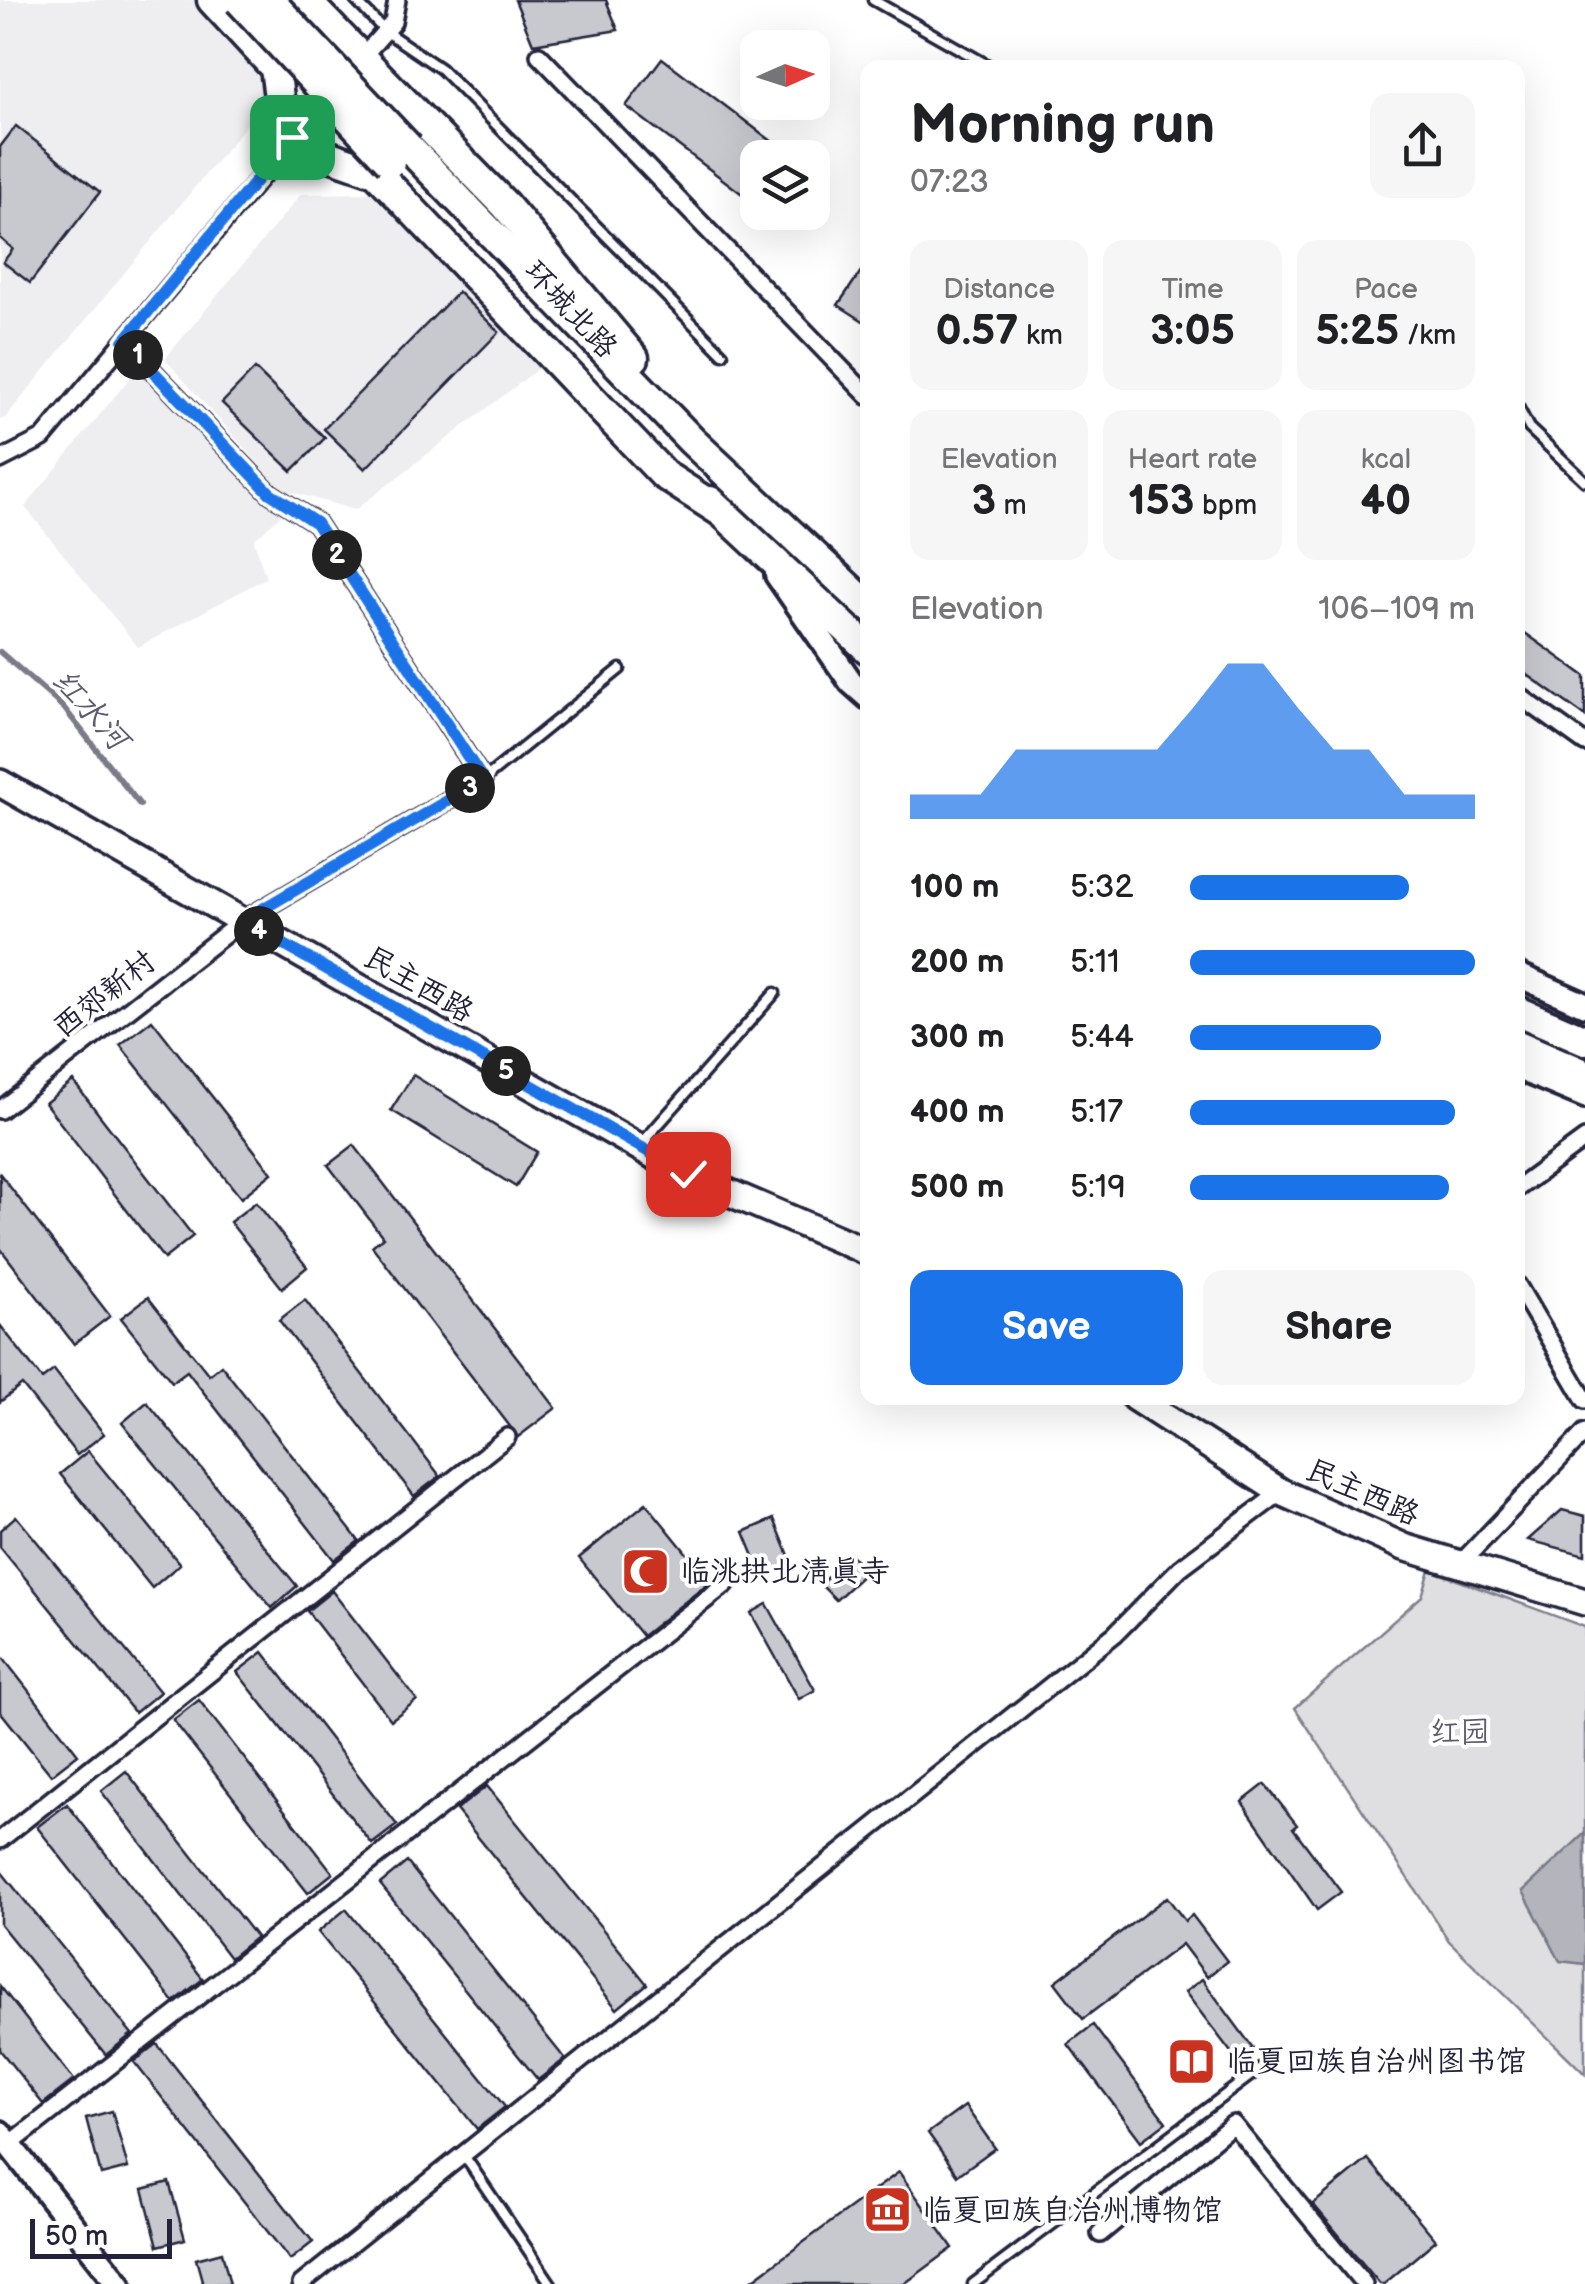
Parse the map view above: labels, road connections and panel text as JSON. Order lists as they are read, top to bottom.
{
  "streets": {
    "highway": ["环城北路"],
    "main road": ["民主西路"],
    "street": ["西郊新村"]
  },
  "crossings": [
    ["民主西路", "西郊新村"]
  ],
  "water": ["红水河"],
  "parks": ["红园"],
  "places": {
    "mosque": ["临洮拱北清真寺"],
    "library": ["临夏回族自治州图书馆"],
    "museum": ["临夏回族自治州博物馆"]
  },
  "scale_bar": "50 m",
  "north": "right",
  "page": {
    "heading": ["Morning run", "07:23"],
    "stats": [
      ["Distance", "0.57 km"],
      ["Time", "3:05"],
      ["Pace", "5:25 /km"],
      ["Elevation", "3 m"],
      ["Heart rate", "153 bpm"],
      ["kcal", "40"]
    ],
    "pins": [
      "1",
      "2",
      "3",
      "4",
      "5"
    ],
    "chart": ["Elevation", "106–109 m"],
    "list": [
      {
        "name": "100 m",
        "note": "5:32"
      },
      {
        "name": "200 m",
        "note": "5:11"
      },
      {
        "name": "300 m",
        "note": "5:44"
      },
      {
        "name": "400 m",
        "note": "5:17"
      },
      {
        "name": "500 m",
        "note": "5:19"
      }
    ],
    "buttons": ["Save", "Share"],
    "scale": "50 m"
  }
}
